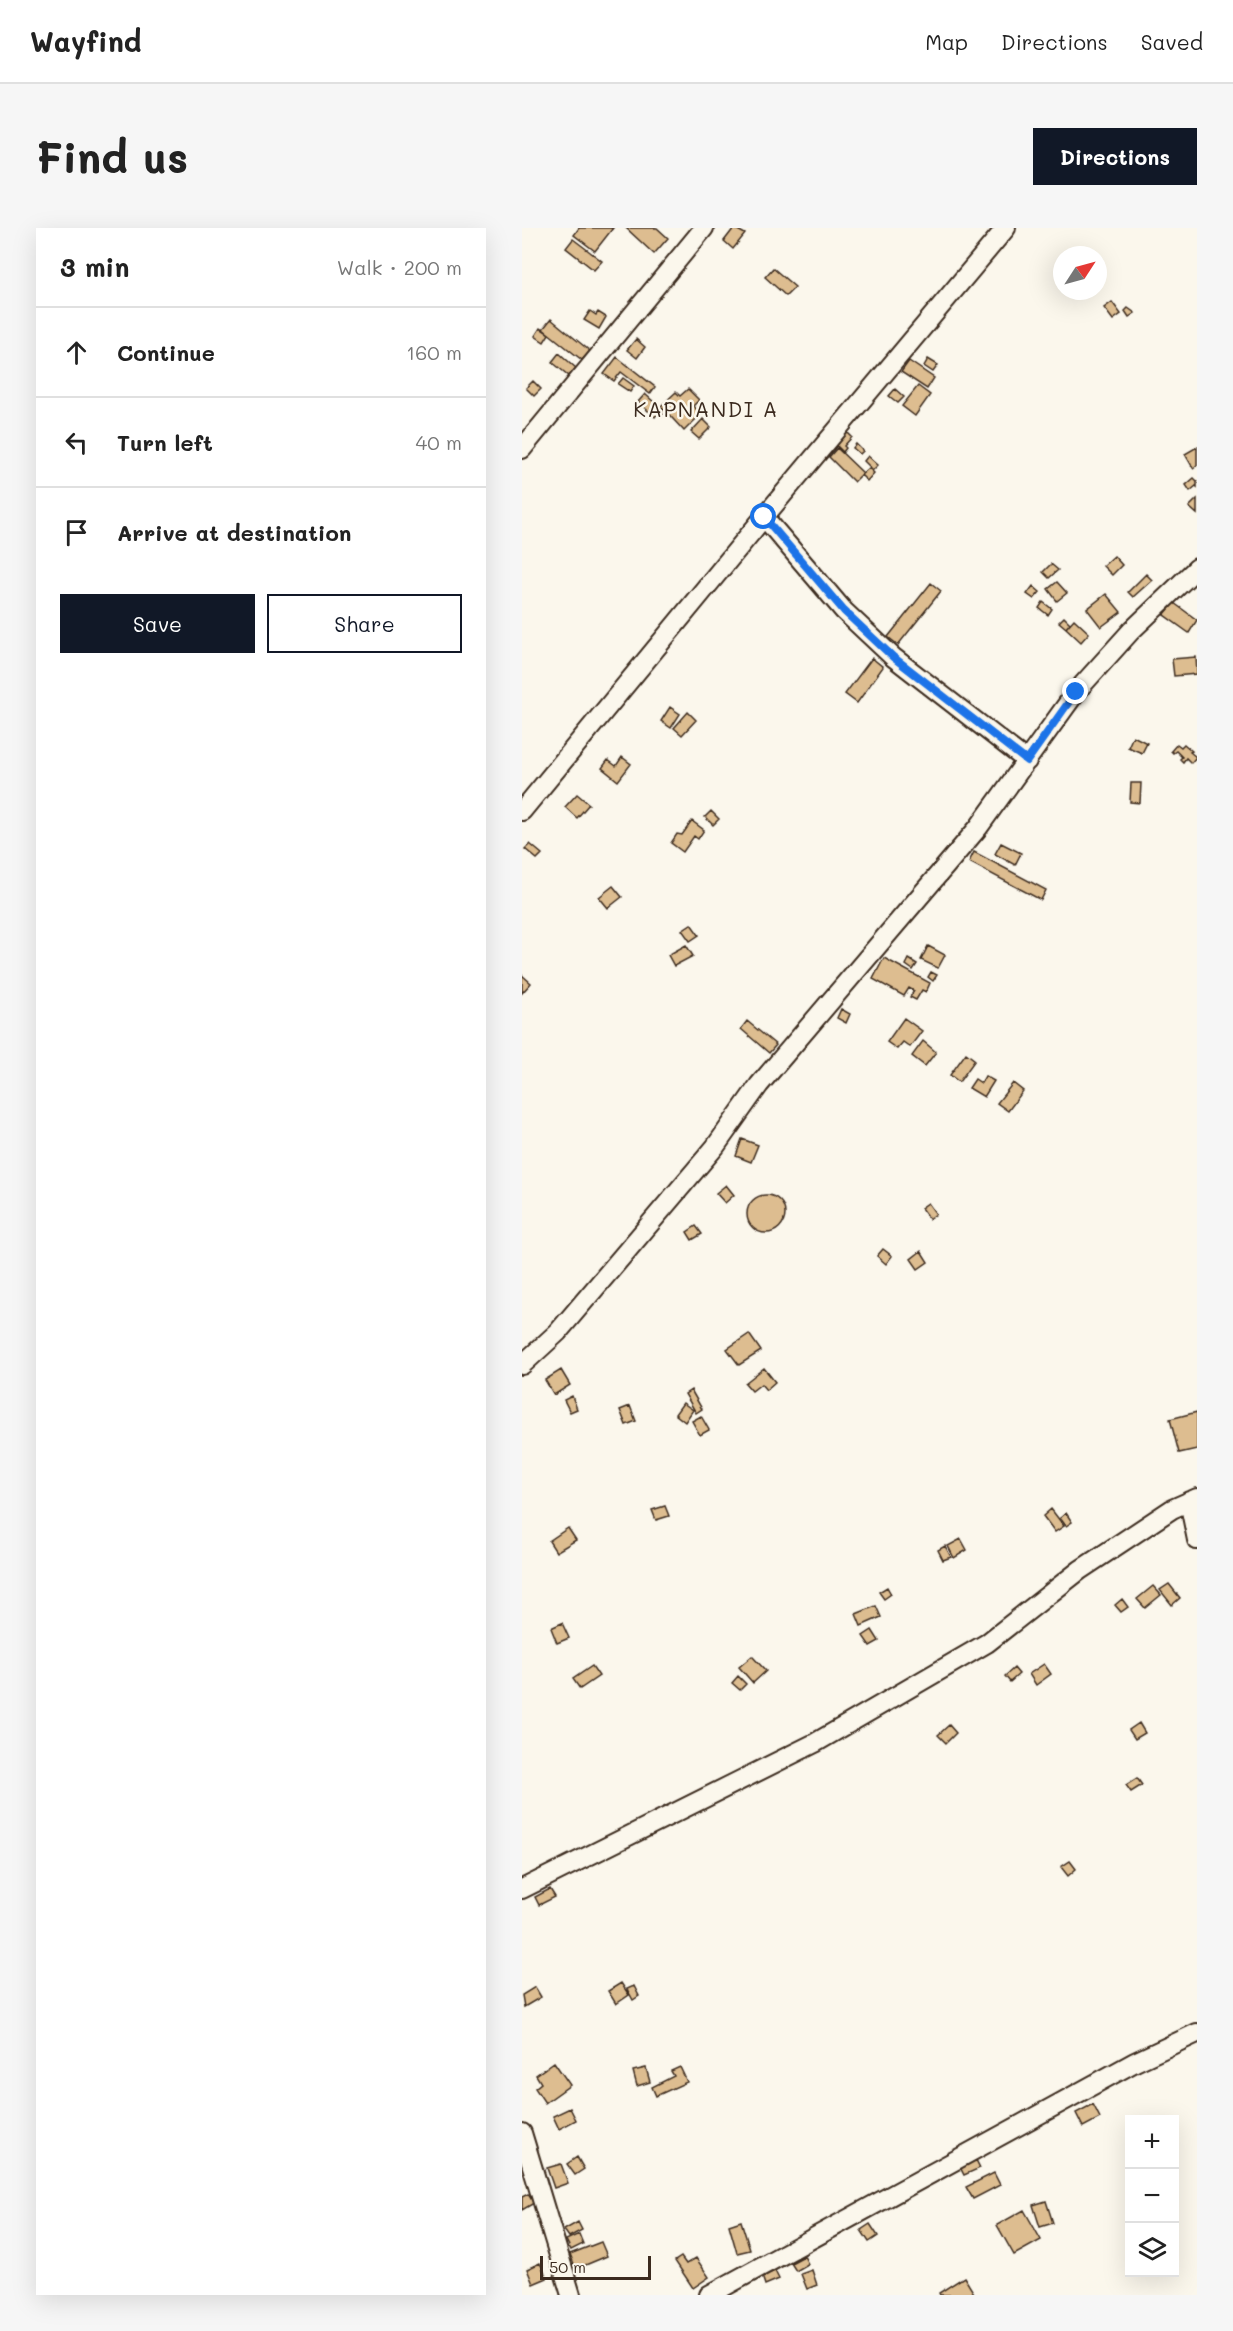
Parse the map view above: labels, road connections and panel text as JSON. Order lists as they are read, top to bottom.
{
  "districts": ["KAPNANDI A"],
  "scale_bar": "50 m",
  "north": "top right",
  "page": {
    "header": "Wayfind",
    "nav": ["Map", "Directions", "Saved"],
    "buttons": [
      "Directions",
      ["Save", "Share"]
    ],
    "title": "Find us",
    "heading": ["3 min", "Walk · 200 m"],
    "list": [
      ["Continue", "160 m"],
      ["Turn left", "40 m"],
      "Arrive at destination"
    ],
    "map_buttons": ["+", "−"],
    "scale": "50 m"
  }
}
